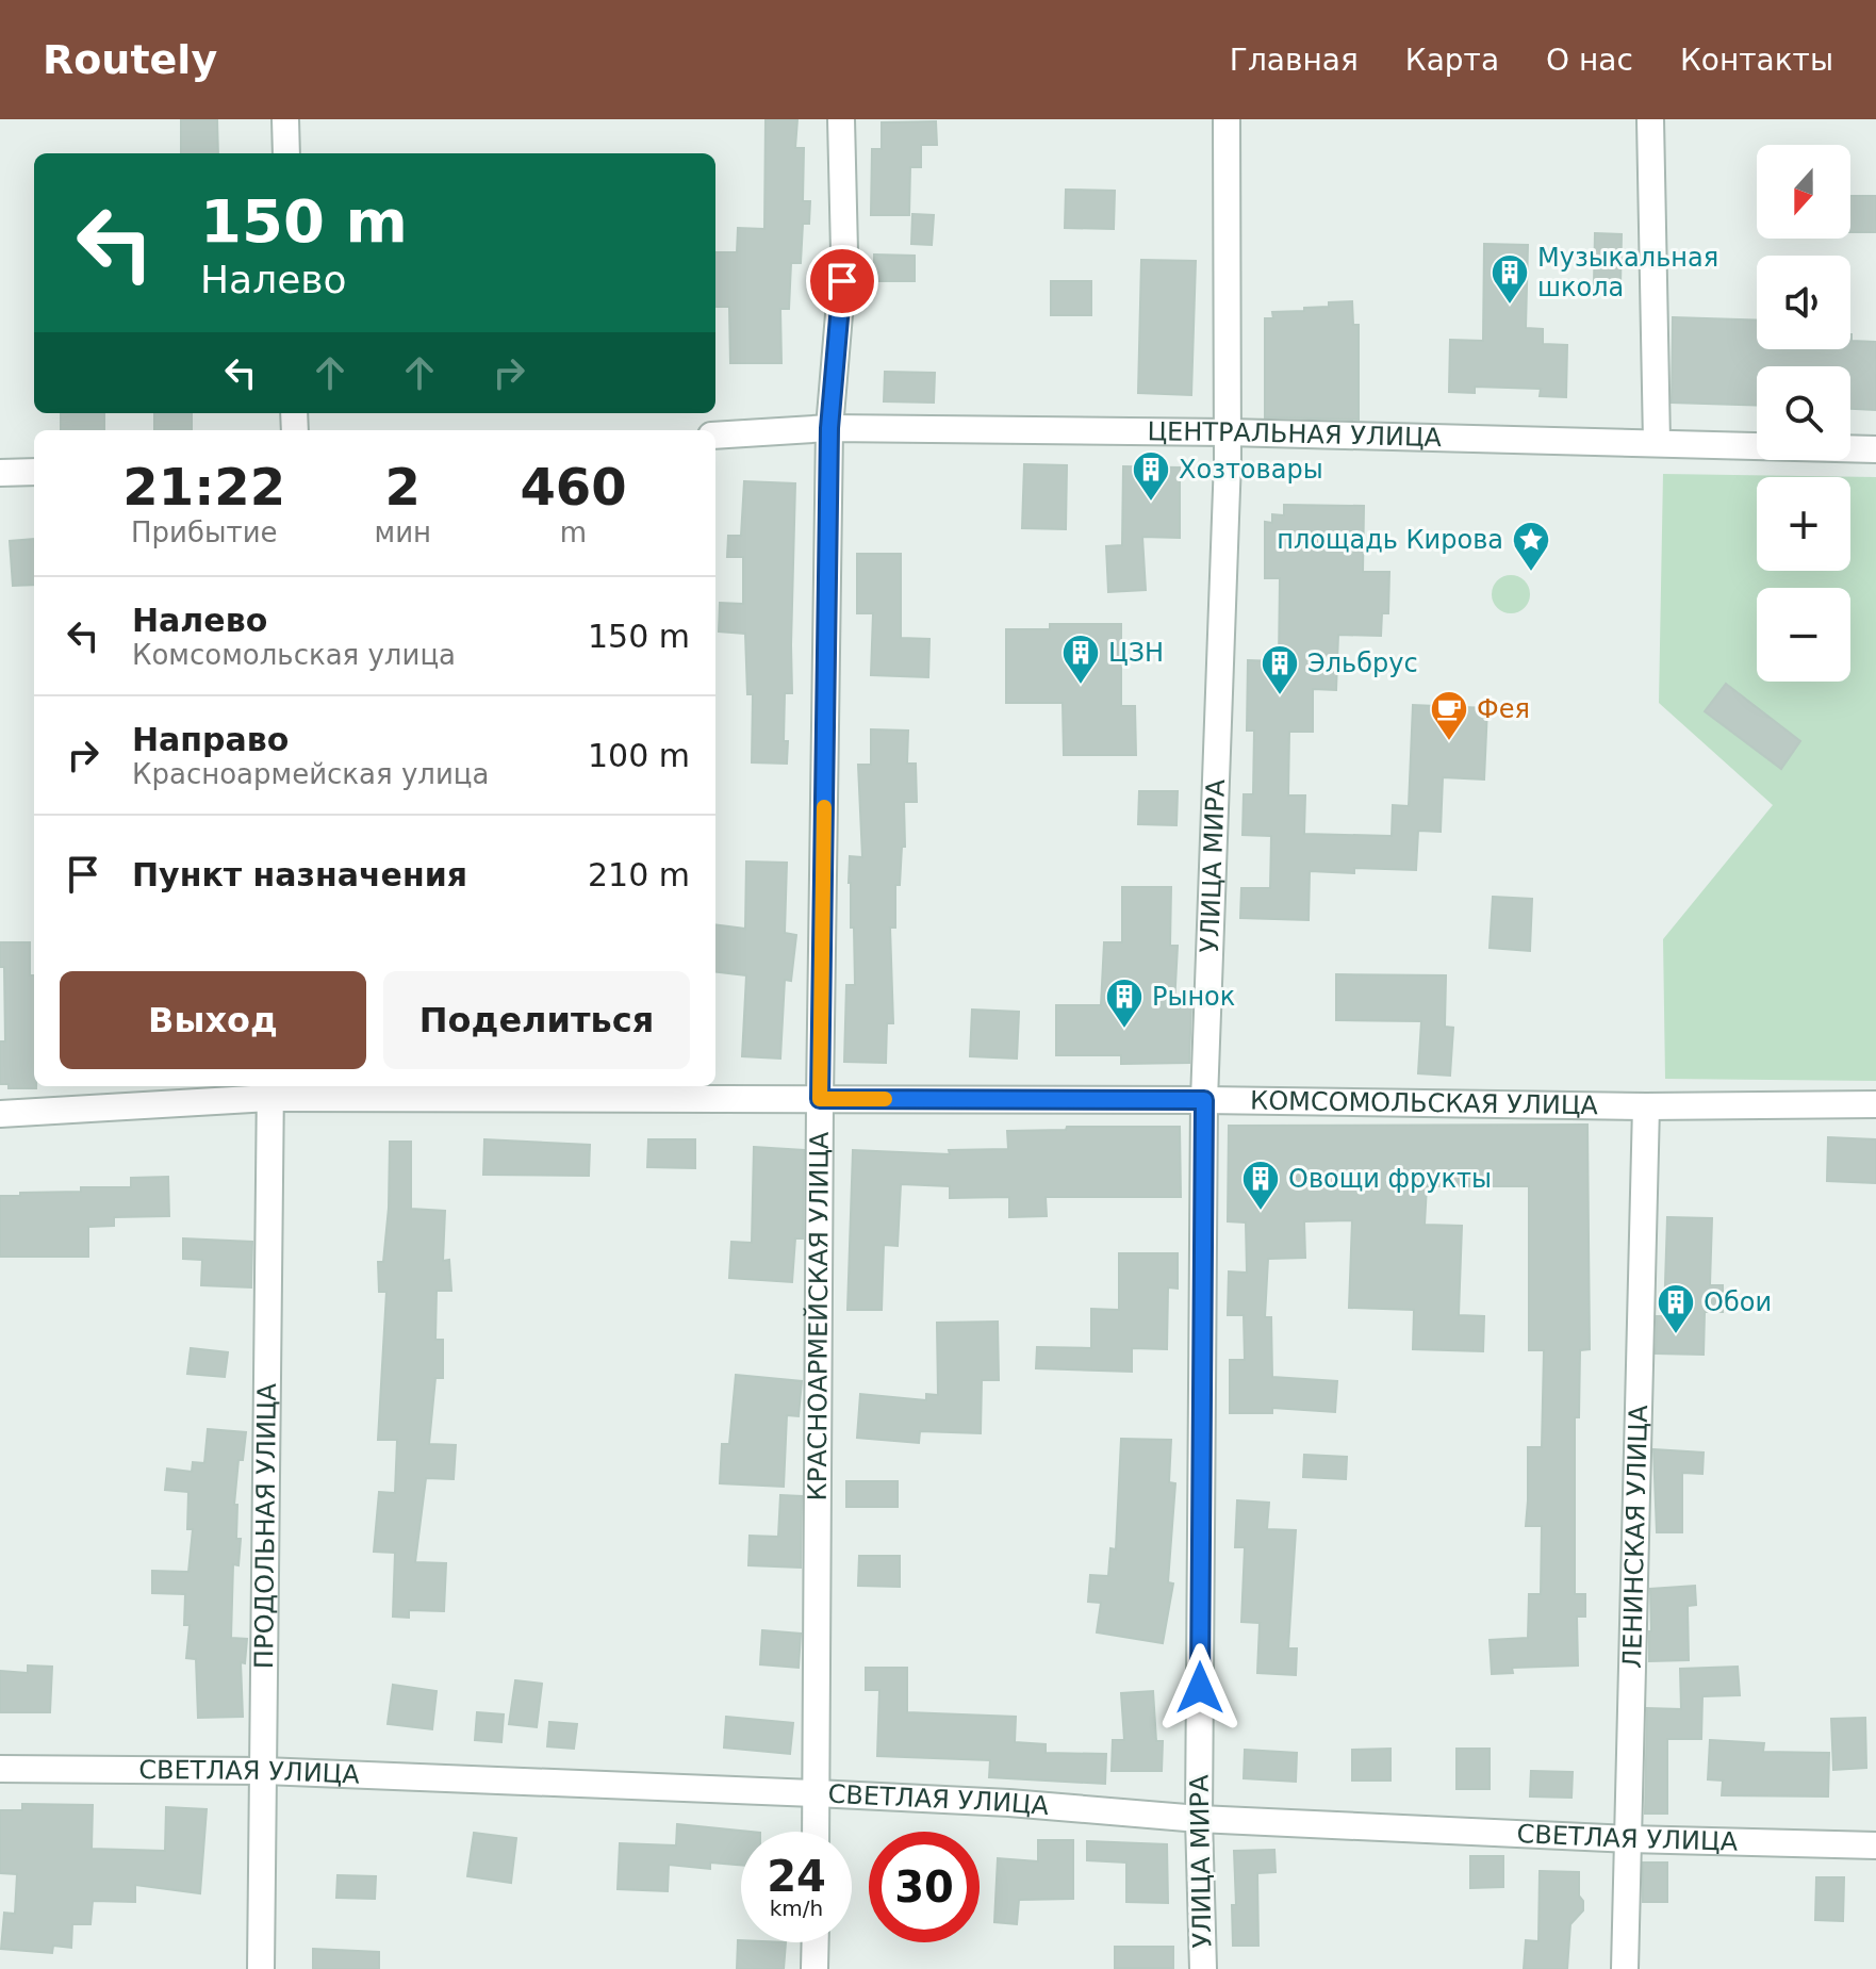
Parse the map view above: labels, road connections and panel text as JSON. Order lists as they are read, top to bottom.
{
  "streets": {
    "street": [
      "ЦЕНТРАЛЬНАЯ УЛИЦА",
      "УЛИЦА МИРА",
      "КОМСОМОЛЬСКАЯ УЛИЦА",
      "КРАСНОАРМЕЙСКАЯ УЛИЦА",
      "ПРОДОЛЬНАЯ УЛИЦА",
      "ЛЕНИНСКАЯ УЛИЦА",
      "СВЕТЛАЯ УЛИЦА"
    ]
  },
  "crossings": [
    ["ЦЕНТРАЛЬНАЯ УЛИЦА", "УЛИЦА МИРА"],
    ["ЦЕНТРАЛЬНАЯ УЛИЦА", "КРАСНОАРМЕЙСКАЯ УЛИЦА"],
    ["УЛИЦА МИРА", "КОМСОМОЛЬСКАЯ УЛИЦА"],
    ["УЛИЦА МИРА", "СВЕТЛАЯ УЛИЦА"],
    ["КОМСОМОЛЬСКАЯ УЛИЦА", "КРАСНОАРМЕЙСКАЯ УЛИЦА"],
    ["КОМСОМОЛЬСКАЯ УЛИЦА", "ПРОДОЛЬНАЯ УЛИЦА"],
    ["КОМСОМОЛЬСКАЯ УЛИЦА", "ЛЕНИНСКАЯ УЛИЦА"],
    ["КРАСНОАРМЕЙСКАЯ УЛИЦА", "СВЕТЛАЯ УЛИЦА"],
    ["ПРОДОЛЬНАЯ УЛИЦА", "СВЕТЛАЯ УЛИЦА"],
    ["ЛЕНИНСКАЯ УЛИЦА", "СВЕТЛАЯ УЛИЦА"]
  ],
  "places": {
    "building": [
      "Музыкальная школа",
      "Хозтовары",
      "ЦЗН",
      "Эльбрус",
      "Рынок",
      "Овощи фрукты",
      "Обои"
    ],
    "place": ["площадь Кирова"],
    "cafe": ["Фея"]
  },
  "north": "bottom",
  "page": {
    "header": "Routely",
    "nav": [
      "Главная",
      "Карта",
      "О нас",
      "Контакты"
    ],
    "map_buttons": ["+", "−"],
    "turn": ["150 m", "Налево"],
    "eta": [
      "21:22",
      "Прибытие",
      "2",
      "мин",
      "460",
      "m"
    ],
    "list": [
      {
        "name": "Налево",
        "note": "Комсомольская улица",
        "value": "150 m"
      },
      {
        "name": "Направо",
        "note": "Красноармейская улица",
        "value": "100 m"
      },
      {
        "name": "Пункт назначения",
        "value": "210 m"
      }
    ],
    "buttons": ["Выход", "Поделиться"],
    "speed": "24 km/h",
    "limit": "30"
  }
}
